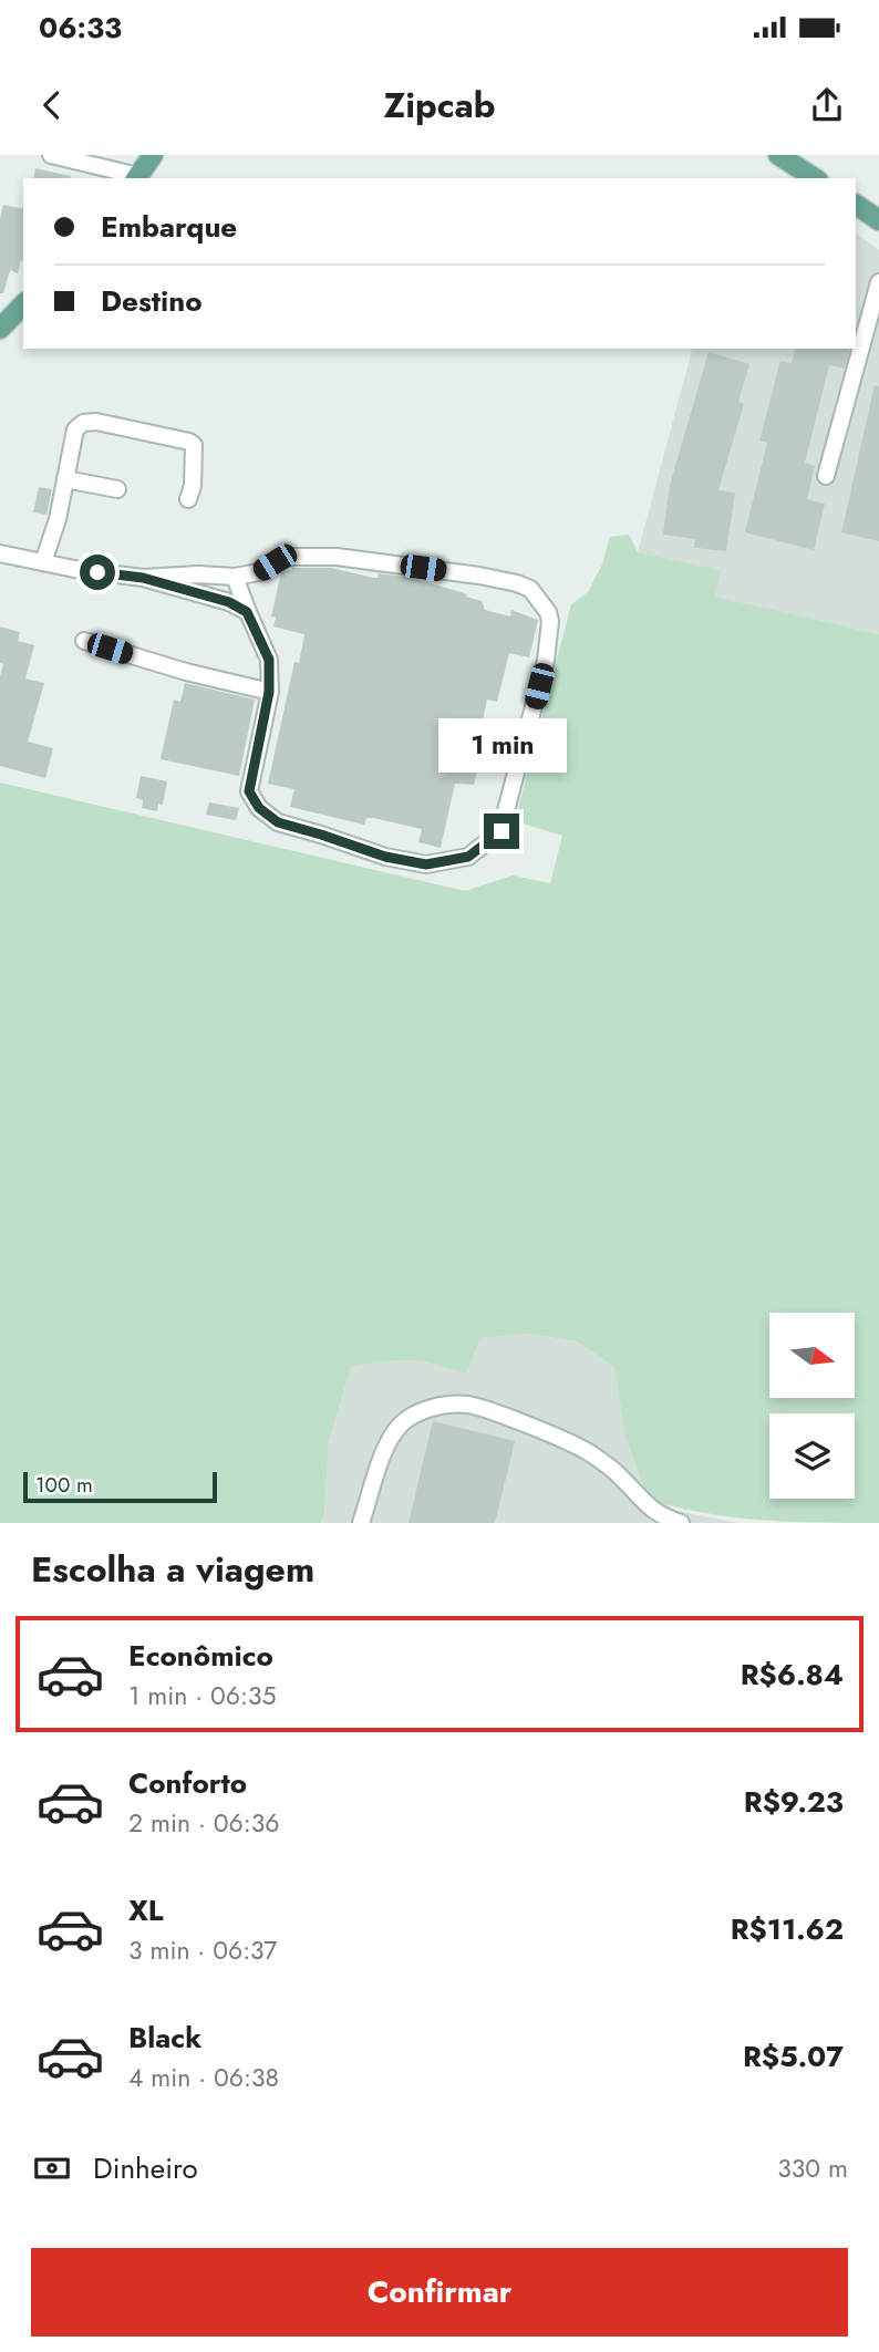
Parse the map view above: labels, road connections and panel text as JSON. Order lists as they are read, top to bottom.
{
  "scale_bar": "100 m",
  "north": "right",
  "page": {
    "status": "06:33",
    "header": "Zipcab",
    "banner": ["Embarque", "Destino"],
    "bubble": "1 min",
    "scale": "100 m",
    "heading": "Escolha a viagem",
    "list": [
      {
        "name": "Econômico",
        "note": "1 min · 06:35",
        "value": "R$6.84"
      },
      {
        "name": "Conforto",
        "note": "2 min · 06:36",
        "value": "R$9.23"
      },
      {
        "name": "XL",
        "note": "3 min · 06:37",
        "value": "R$11.62"
      },
      {
        "name": "Black",
        "note": "4 min · 06:38",
        "value": "R$5.07"
      }
    ],
    "pay": ["Dinheiro", "330 m"],
    "buttons": "Confirmar"
  }
}
